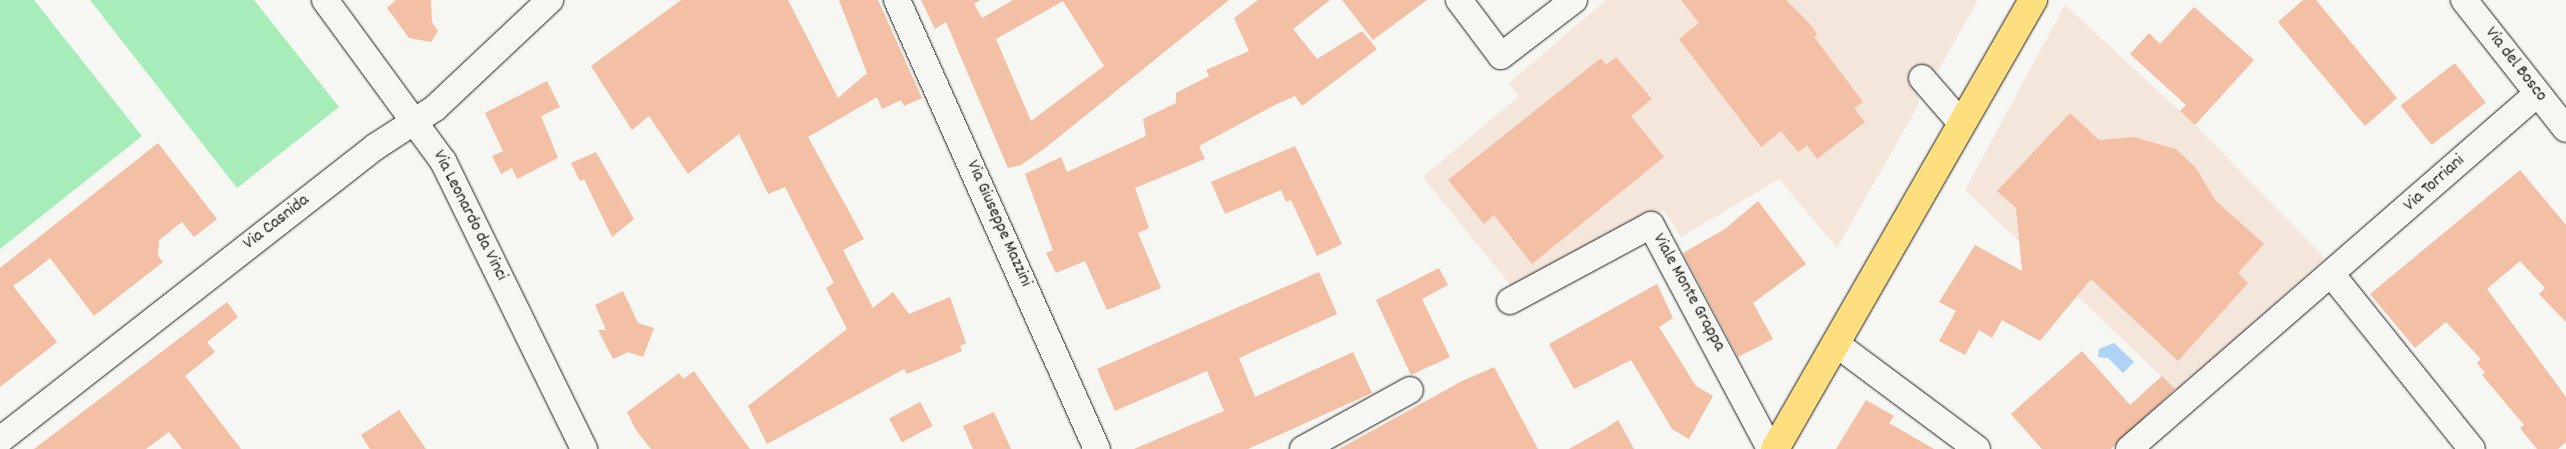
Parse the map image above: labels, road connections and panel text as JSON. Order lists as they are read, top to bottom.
{
  "streets": {
    "street": [
      "Via del Bosco",
      "Via Torriani",
      "Via Leonardo da Vinci",
      "Via Casnida",
      "Via Giuseppe Mazzini",
      "Viale Monte Grappa"
    ]
  },
  "crossings": [
    ["Via del Bosco", "Via Torriani"],
    ["Via Leonardo da Vinci", "Via Casnida"]
  ]
}
